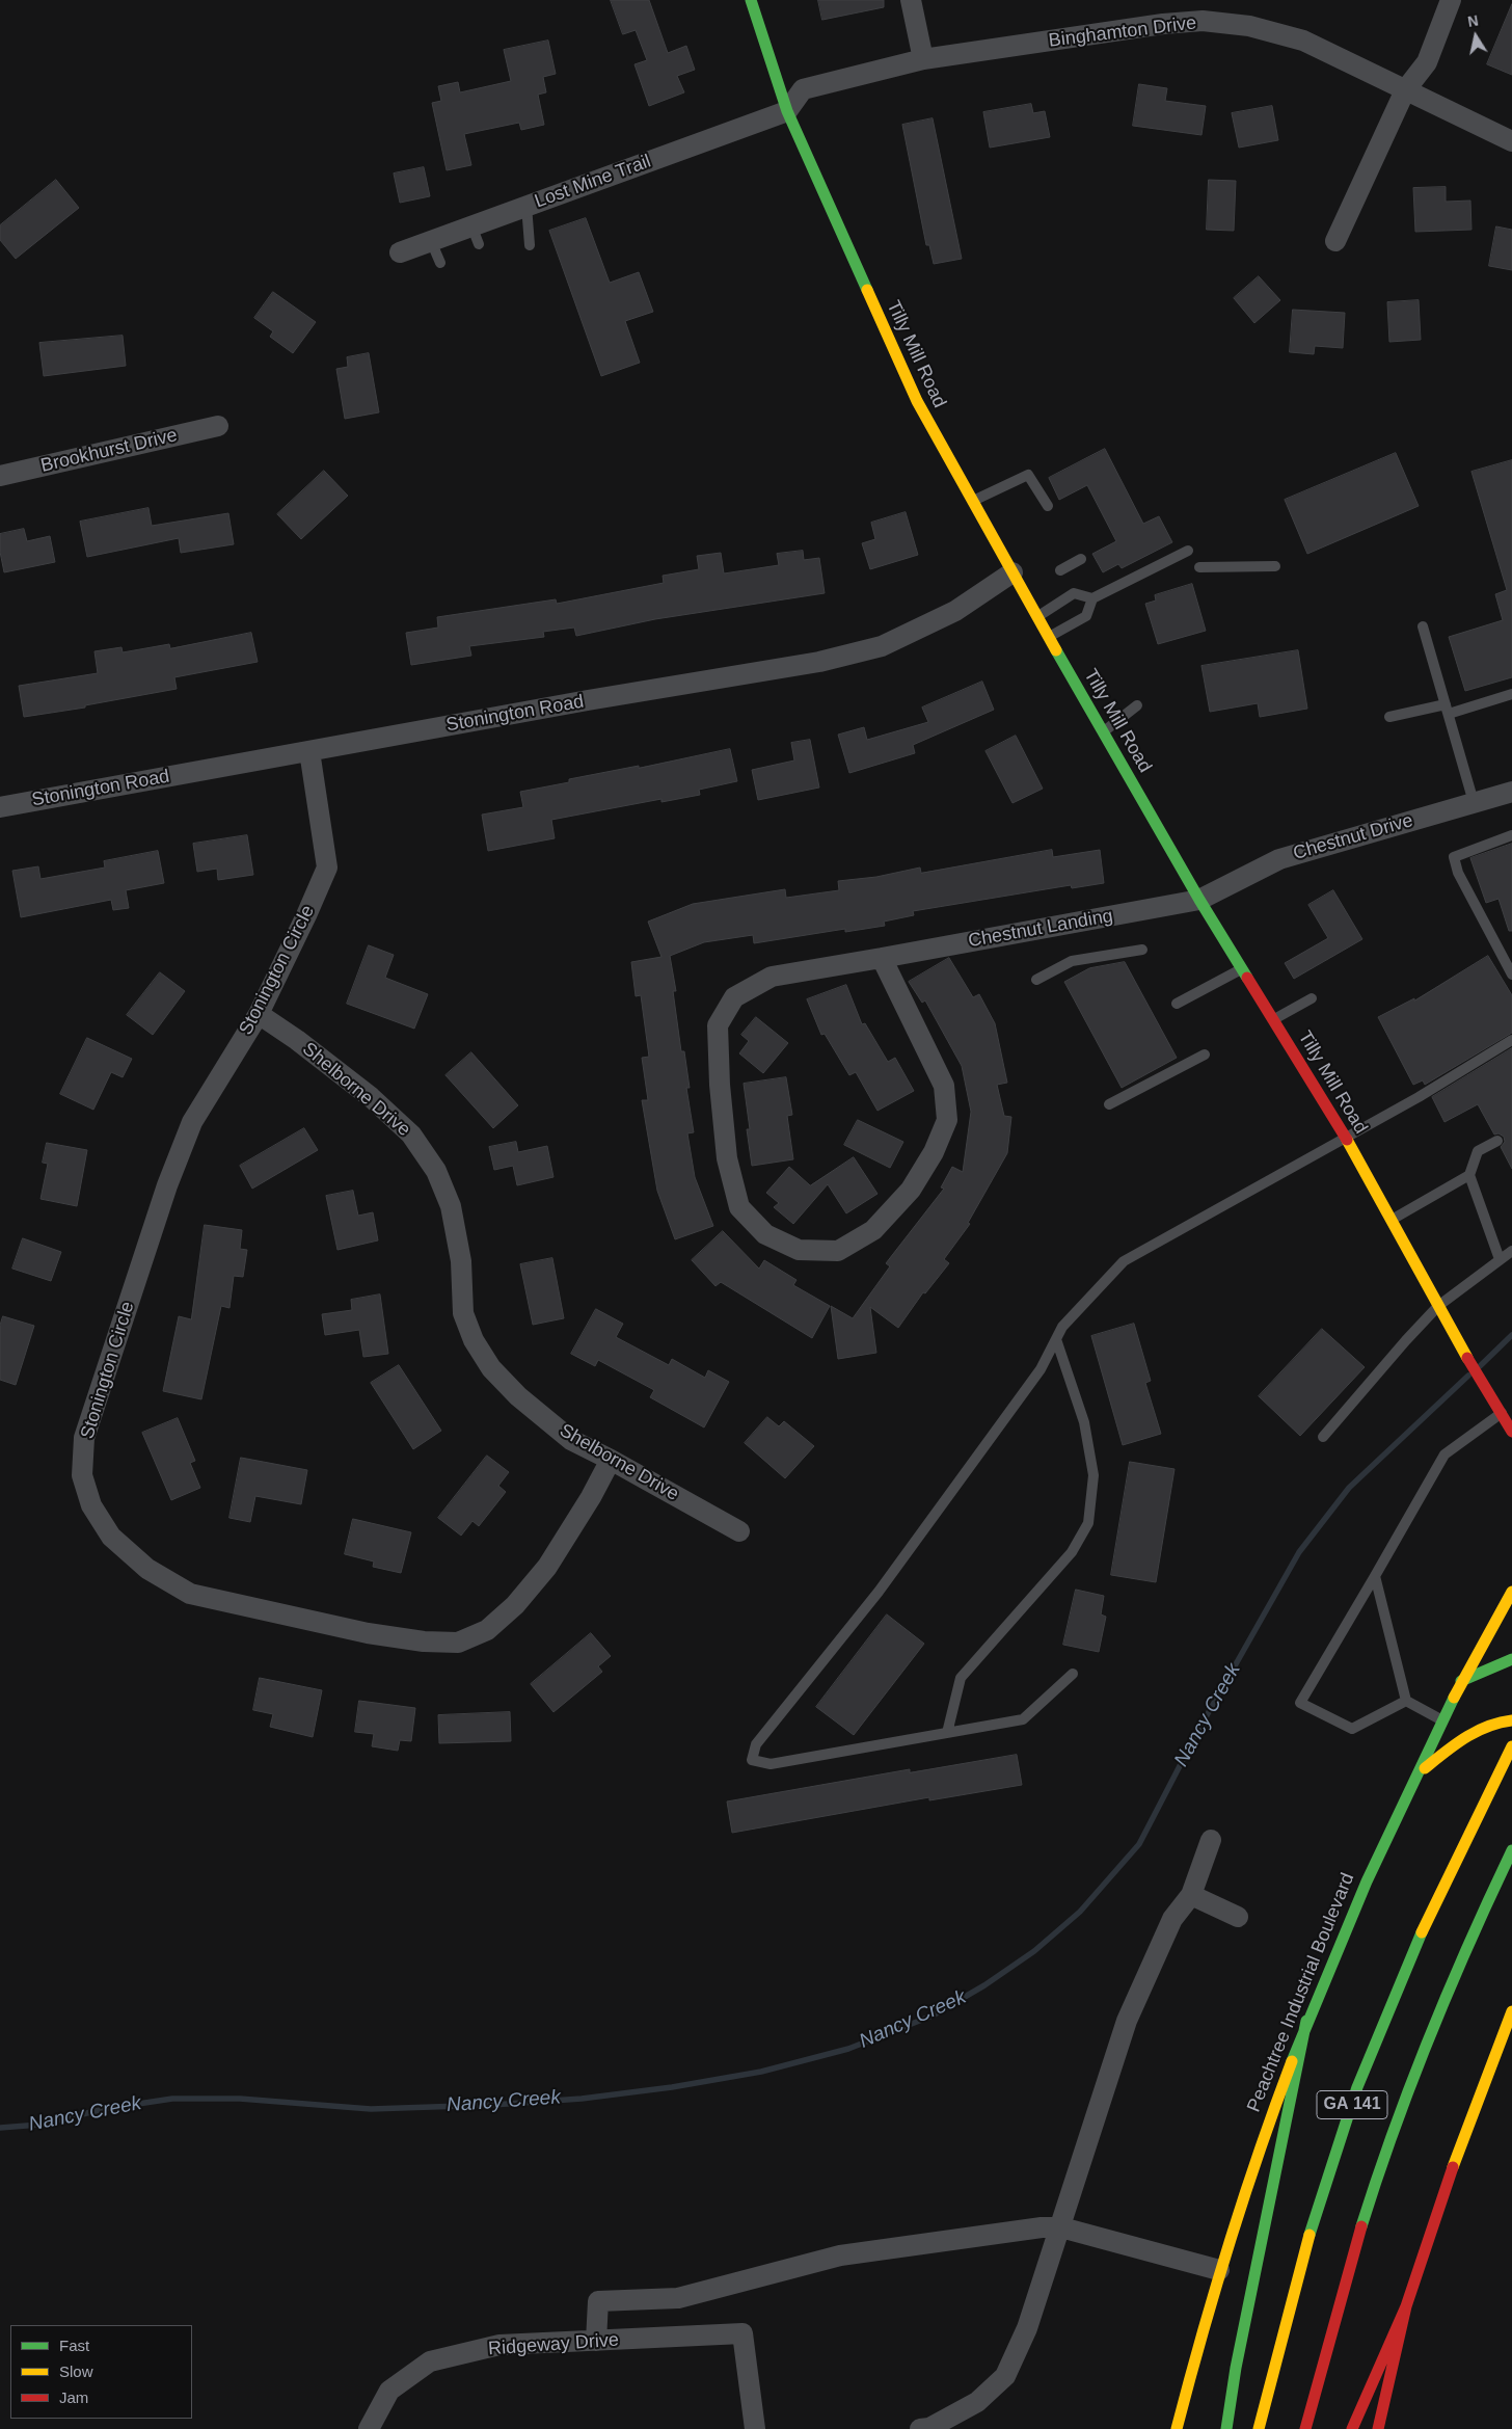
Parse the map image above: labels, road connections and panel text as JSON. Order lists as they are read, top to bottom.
{
  "streets": {
    "main road": ["Tilly Mill Road", "Peachtree Industrial Boulevard", "GA 141"],
    "street": [
      "Binghamton Drive",
      "Lost Mine Trail",
      "Brookhurst Drive",
      "Stonington Road",
      "Chestnut Drive",
      "Chestnut Landing",
      "Stonington Circle",
      "Shelborne Drive",
      "Ridgeway Drive"
    ]
  },
  "crossings": [
    ["Binghamton Drive", "Lost Mine Trail"],
    ["Binghamton Drive", "Tilly Mill Road"],
    ["Lost Mine Trail", "Tilly Mill Road"],
    ["Tilly Mill Road", "Stonington Road"],
    ["Tilly Mill Road", "Chestnut Drive"],
    ["Tilly Mill Road", "Chestnut Landing"],
    ["Stonington Road", "Stonington Circle"],
    ["Chestnut Drive", "Chestnut Landing"],
    ["Stonington Circle", "Shelborne Drive"]
  ],
  "water": ["Nancy Creek"],
  "legend": ["Fast", "Slow", "Jam"],
  "north": "top"
}
